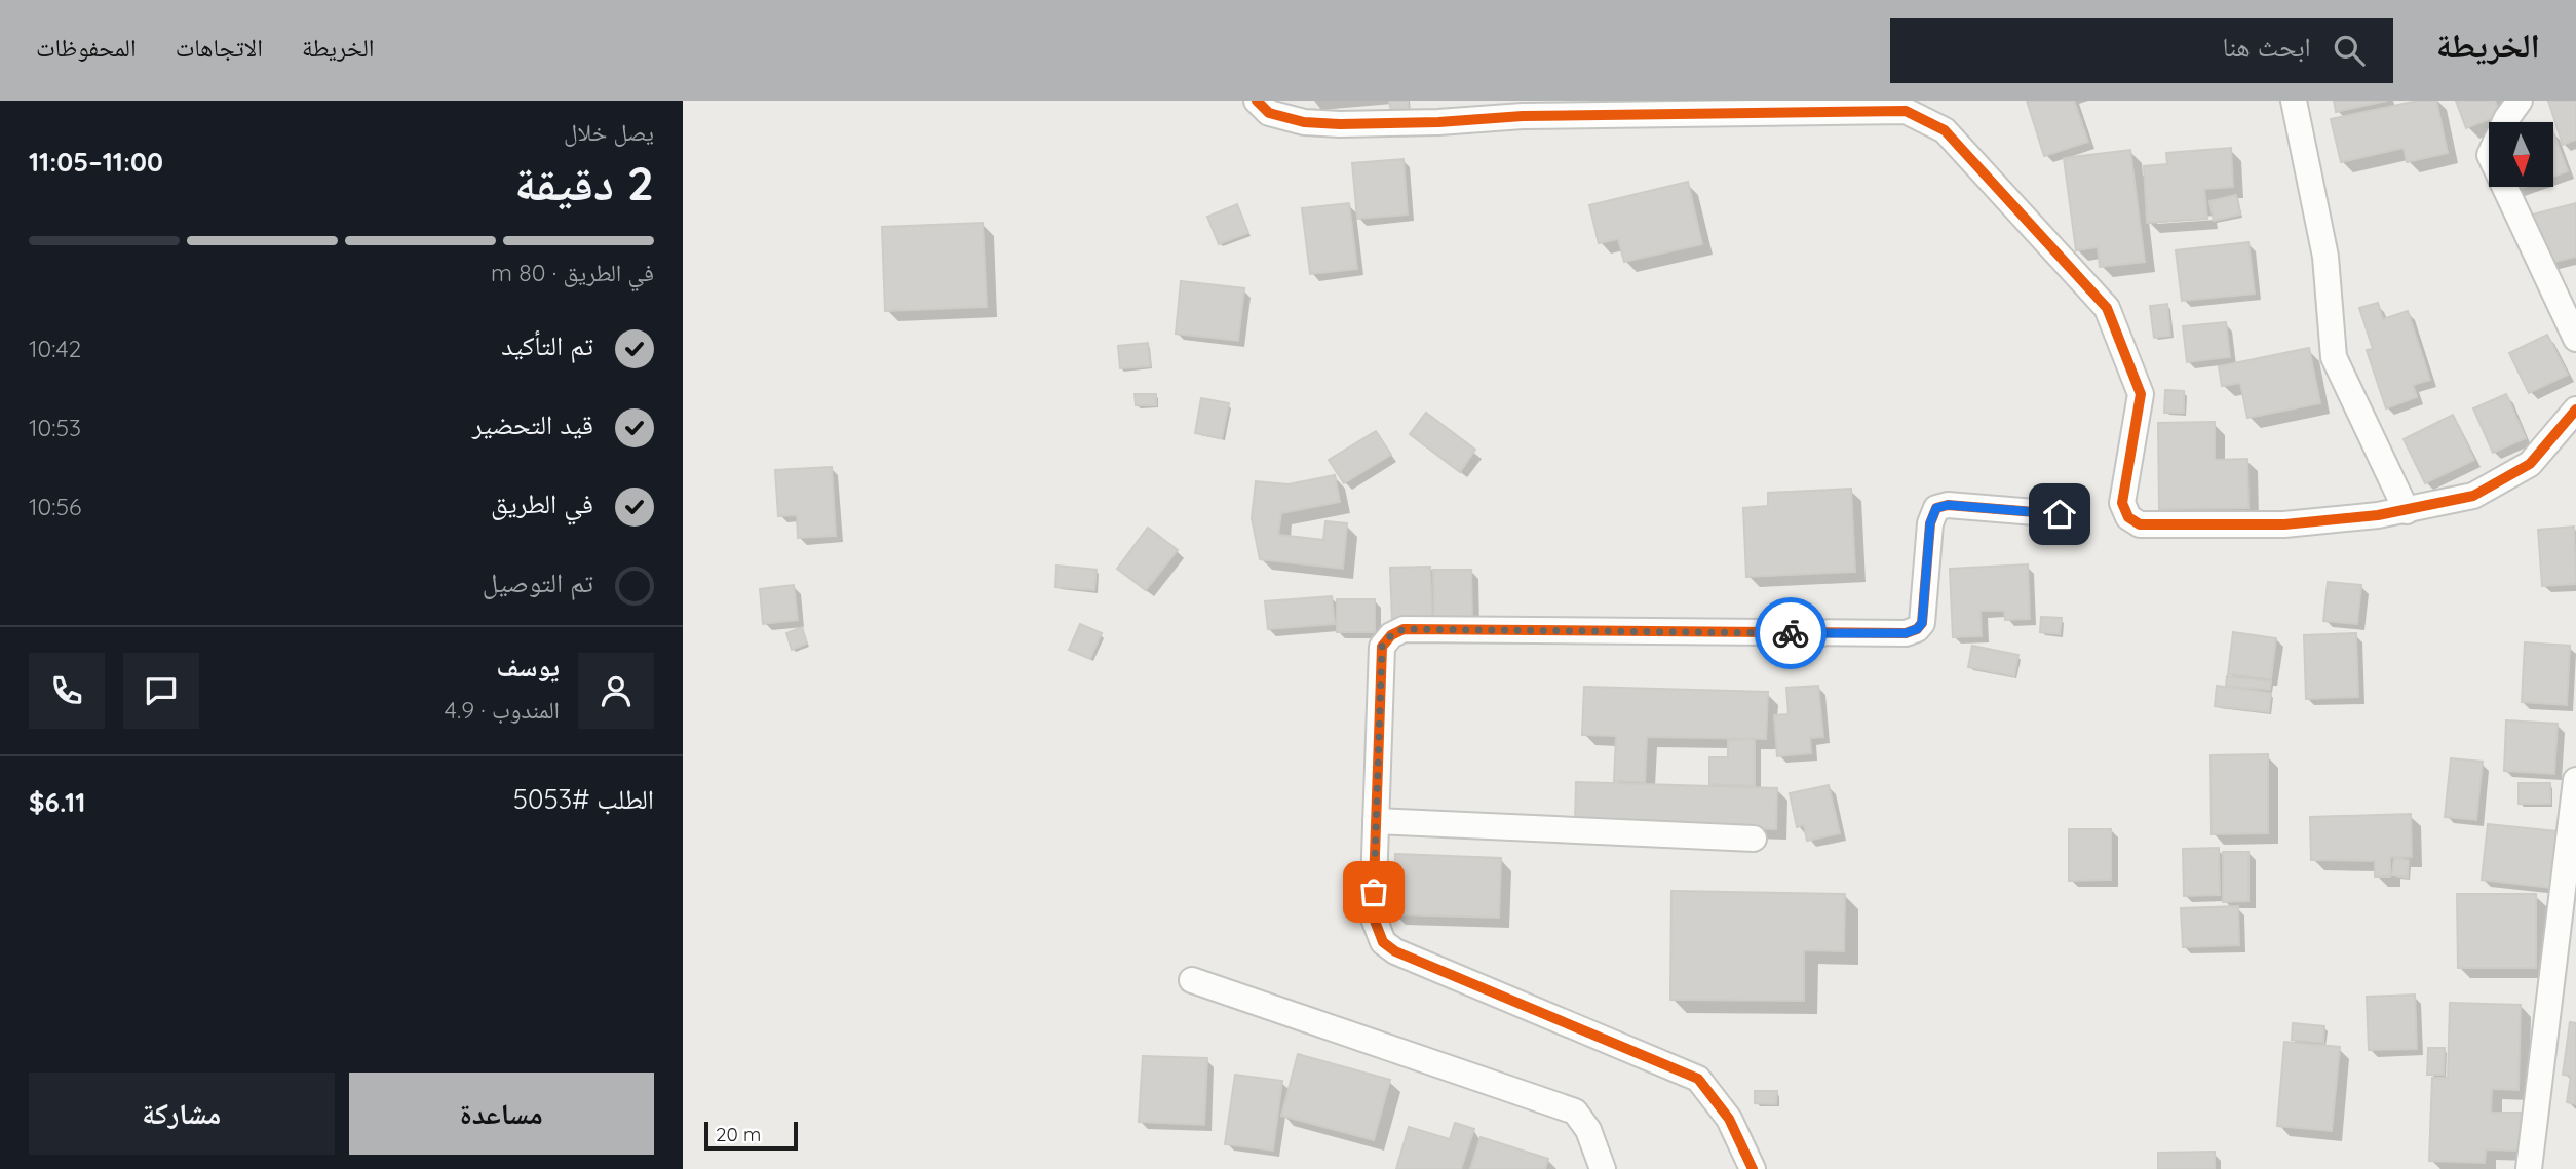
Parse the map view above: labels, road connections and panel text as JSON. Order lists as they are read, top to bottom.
{
  "scale_bar": "20 m",
  "north": "bottom",
  "page": {
    "header": "الخريطة",
    "search": "ابحث هنا",
    "nav": ["الخريطة", "الاتجاهات", "المحفوظات"],
    "heading": ["2 دقيقة", "يصل خلال", "11:00–11:05"],
    "panel": [
      "يوسف",
      "المندوب · 4.9",
      "الطلب #5053",
      "$6.11"
    ],
    "bar": "في الطريق · 80 m",
    "list": [
      ["تم التأكيد", "10:42"],
      ["قيد التحضير", "10:53"],
      ["في الطريق", "10:56"],
      "تم التوصيل"
    ],
    "buttons": ["مساعدة", "مشاركة"],
    "scale": "20 m"
  }
}
